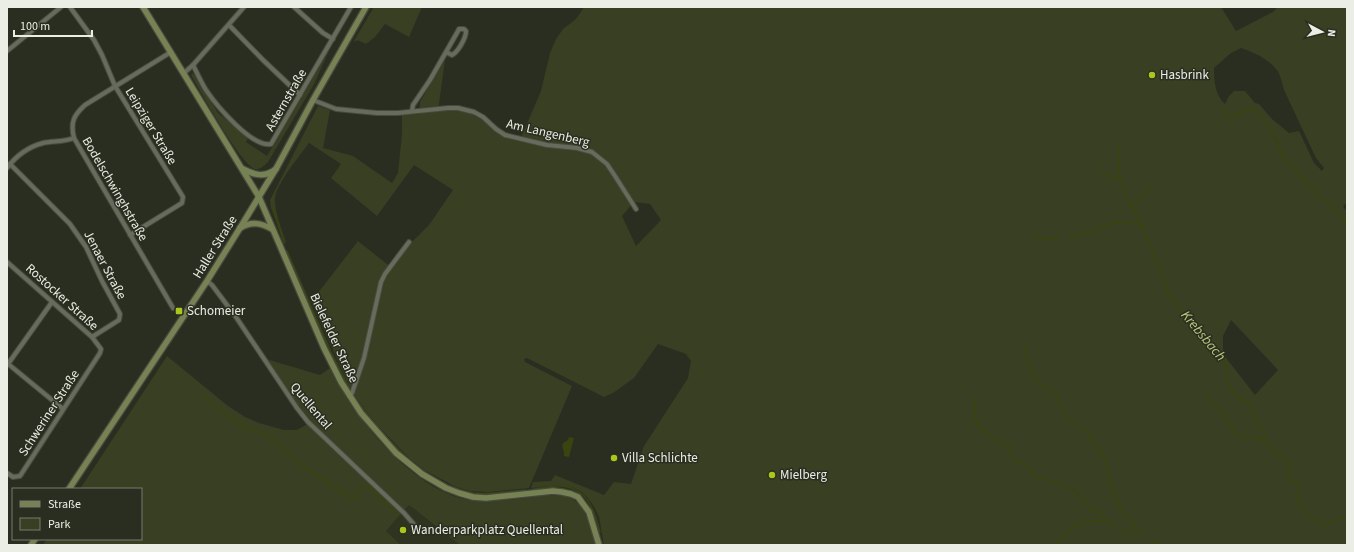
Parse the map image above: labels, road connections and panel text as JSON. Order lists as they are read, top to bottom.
{
  "streets": {
    "main road": ["Haller Straße", "Bielefelder Straße"],
    "street": [
      "Asternstraße",
      "Leipziger Straße",
      "Am Langenberg",
      "Bodelschwinghstraße",
      "Jenaer Straße",
      "Rostocker Straße",
      "Quellental",
      "Schweriner Straße"
    ]
  },
  "crossings": [
    ["Leipziger Straße", "Bodelschwinghstraße"],
    ["Am Langenberg", "Haller Straße"],
    ["Bodelschwinghstraße", "Bielefelder Straße"],
    ["Haller Straße", "Bielefelder Straße"],
    ["Haller Straße", "Quellental"],
    ["Jenaer Straße", "Rostocker Straße"],
    ["Rostocker Straße", "Schweriner Straße"]
  ],
  "water": ["Krebsbach"],
  "places": {
    "other": [
      "Hasbrink",
      "Villa Schlichte",
      "Mielberg",
      "Wanderparkplatz Quellental"
    ],
    "transit": ["Schomeier"]
  },
  "legend": ["Straße", "Park"],
  "scale_bar": "100 m",
  "north": "right"
}
